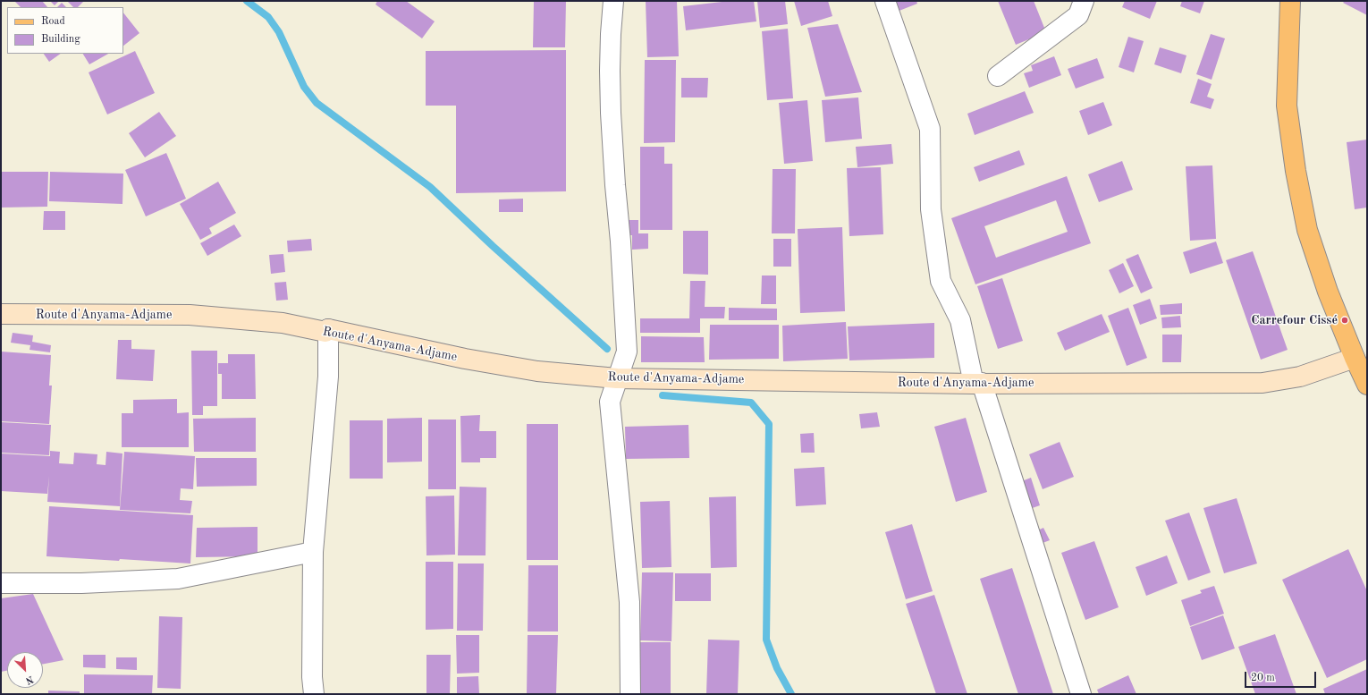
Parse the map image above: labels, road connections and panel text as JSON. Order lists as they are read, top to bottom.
{
  "streets": {
    "street": ["Route d'Anyama-Adjame"]
  },
  "places": ["Carrefour Cissé"],
  "legend": ["Road", "Building"],
  "scale_bar": "20 m",
  "north": "bottom right"
}
